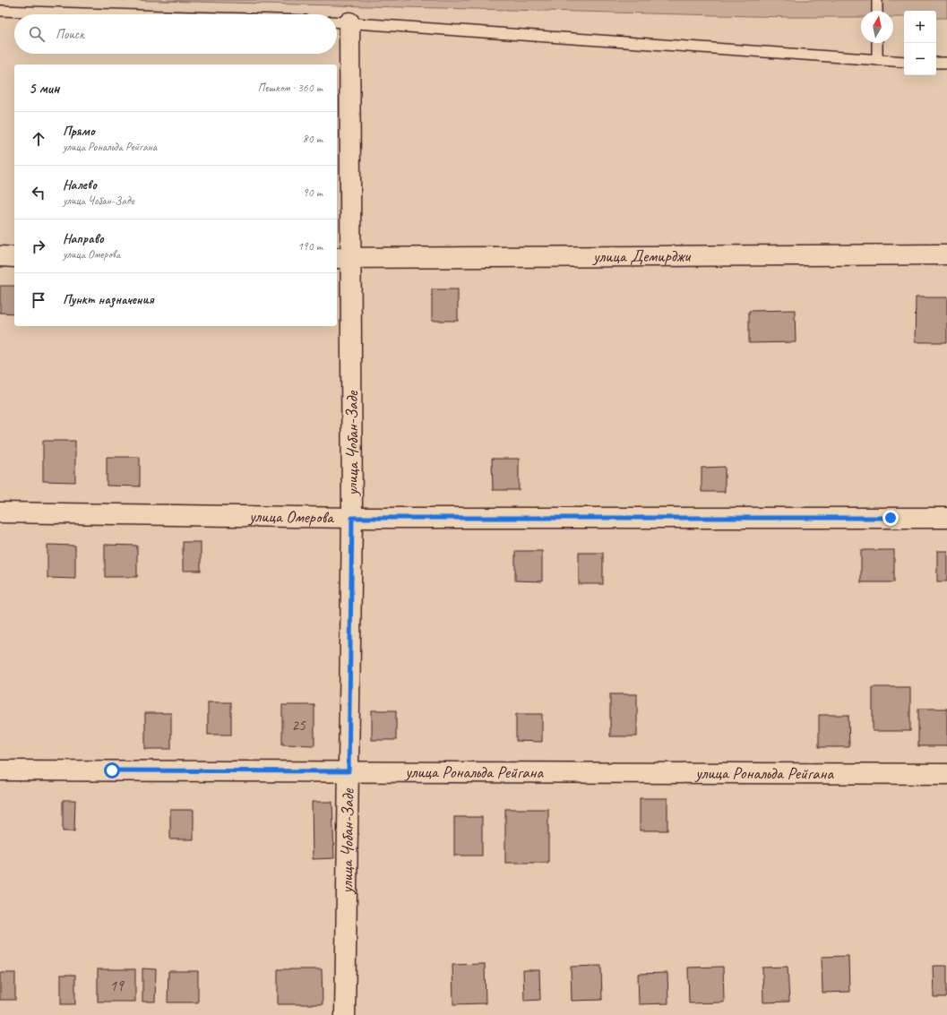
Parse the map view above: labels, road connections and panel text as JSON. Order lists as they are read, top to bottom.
{
  "streets": {
    "street": [
      "улица Демирджи",
      "улица Чобан-Заде",
      "улица Омерова",
      "улица Рональда Рейгана"
    ]
  },
  "crossings": [
    ["улица Демирджи", "улица Чобан-Заде"],
    ["улица Чобан-Заде", "улица Омерова"],
    ["улица Чобан-Заде", "улица Рональда Рейгана"]
  ],
  "house_numbers": ["25", "19"],
  "north": "top",
  "page": {
    "map_buttons": ["+", "−"],
    "search": "Поиск",
    "heading": ["5 мин", "Пешком · 360 m"],
    "list": [
      ["Прямо", "улица Рональда Рейгана", "80 m"],
      ["Налево", "улица Чобан-Заде", "90 m"],
      ["Направо", "улица Омерова", "190 m"],
      "Пункт назначения"
    ]
  }
}
